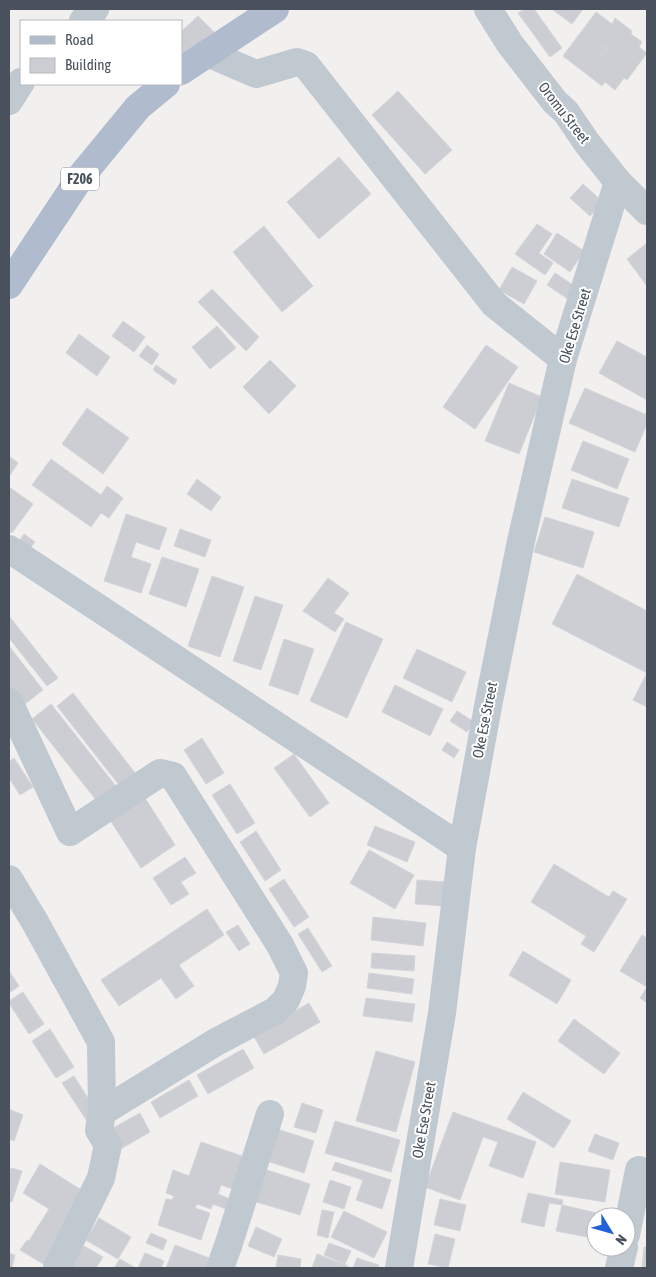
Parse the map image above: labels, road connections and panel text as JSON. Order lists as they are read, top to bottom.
{
  "streets": {
    "main road": ["F206"],
    "street": ["Oromu Street", "Oke Ese Street"]
  },
  "crossings": [
    ["Oromu Street", "Oke Ese Street"]
  ],
  "legend": ["Road", "Building"],
  "north": "bottom right"
}
